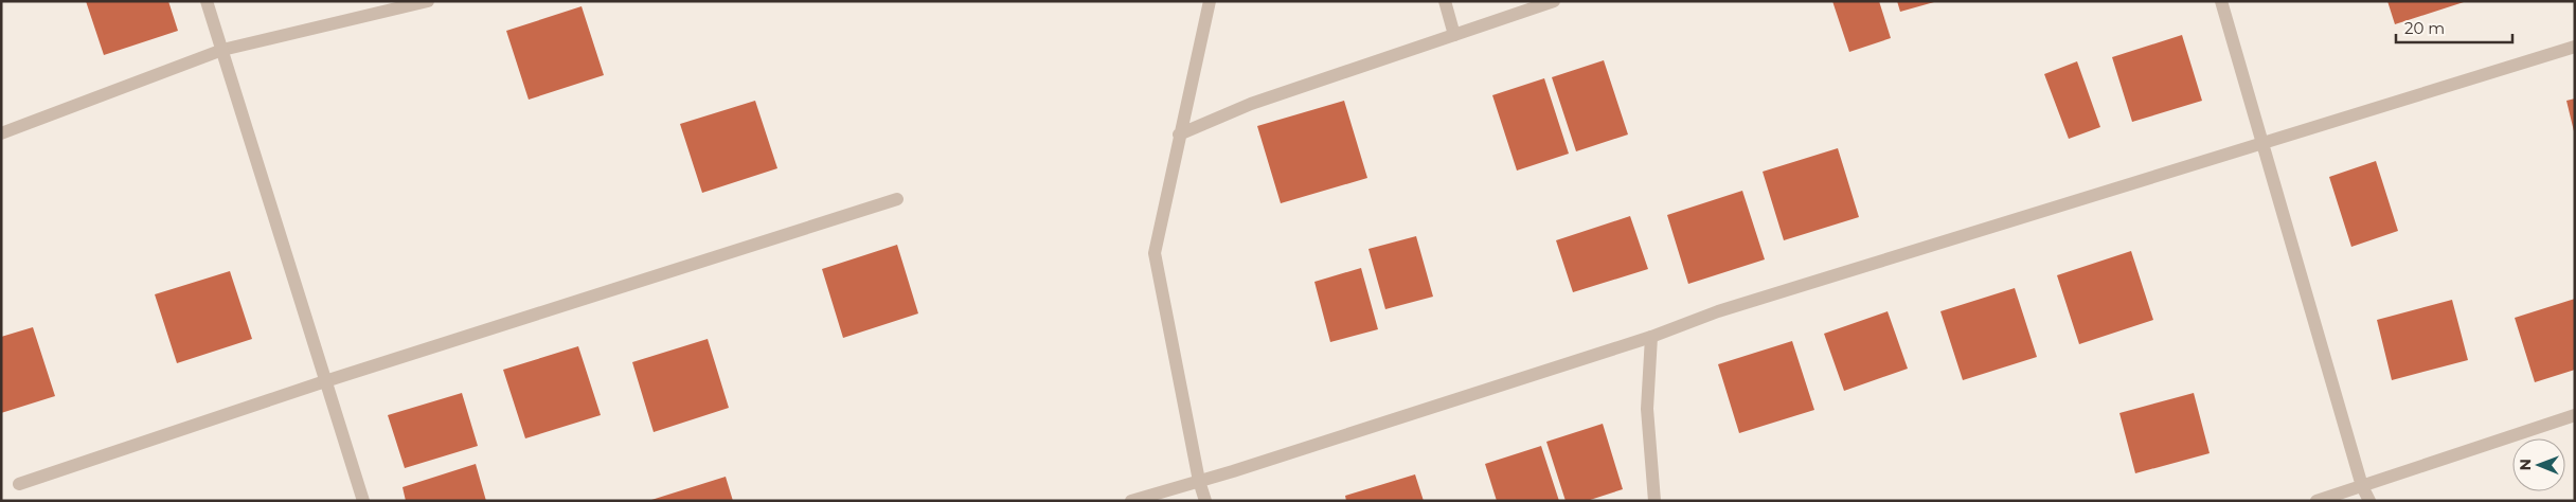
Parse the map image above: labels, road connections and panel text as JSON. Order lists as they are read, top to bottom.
{
  "scale_bar": "20 m",
  "north": "left"
}
